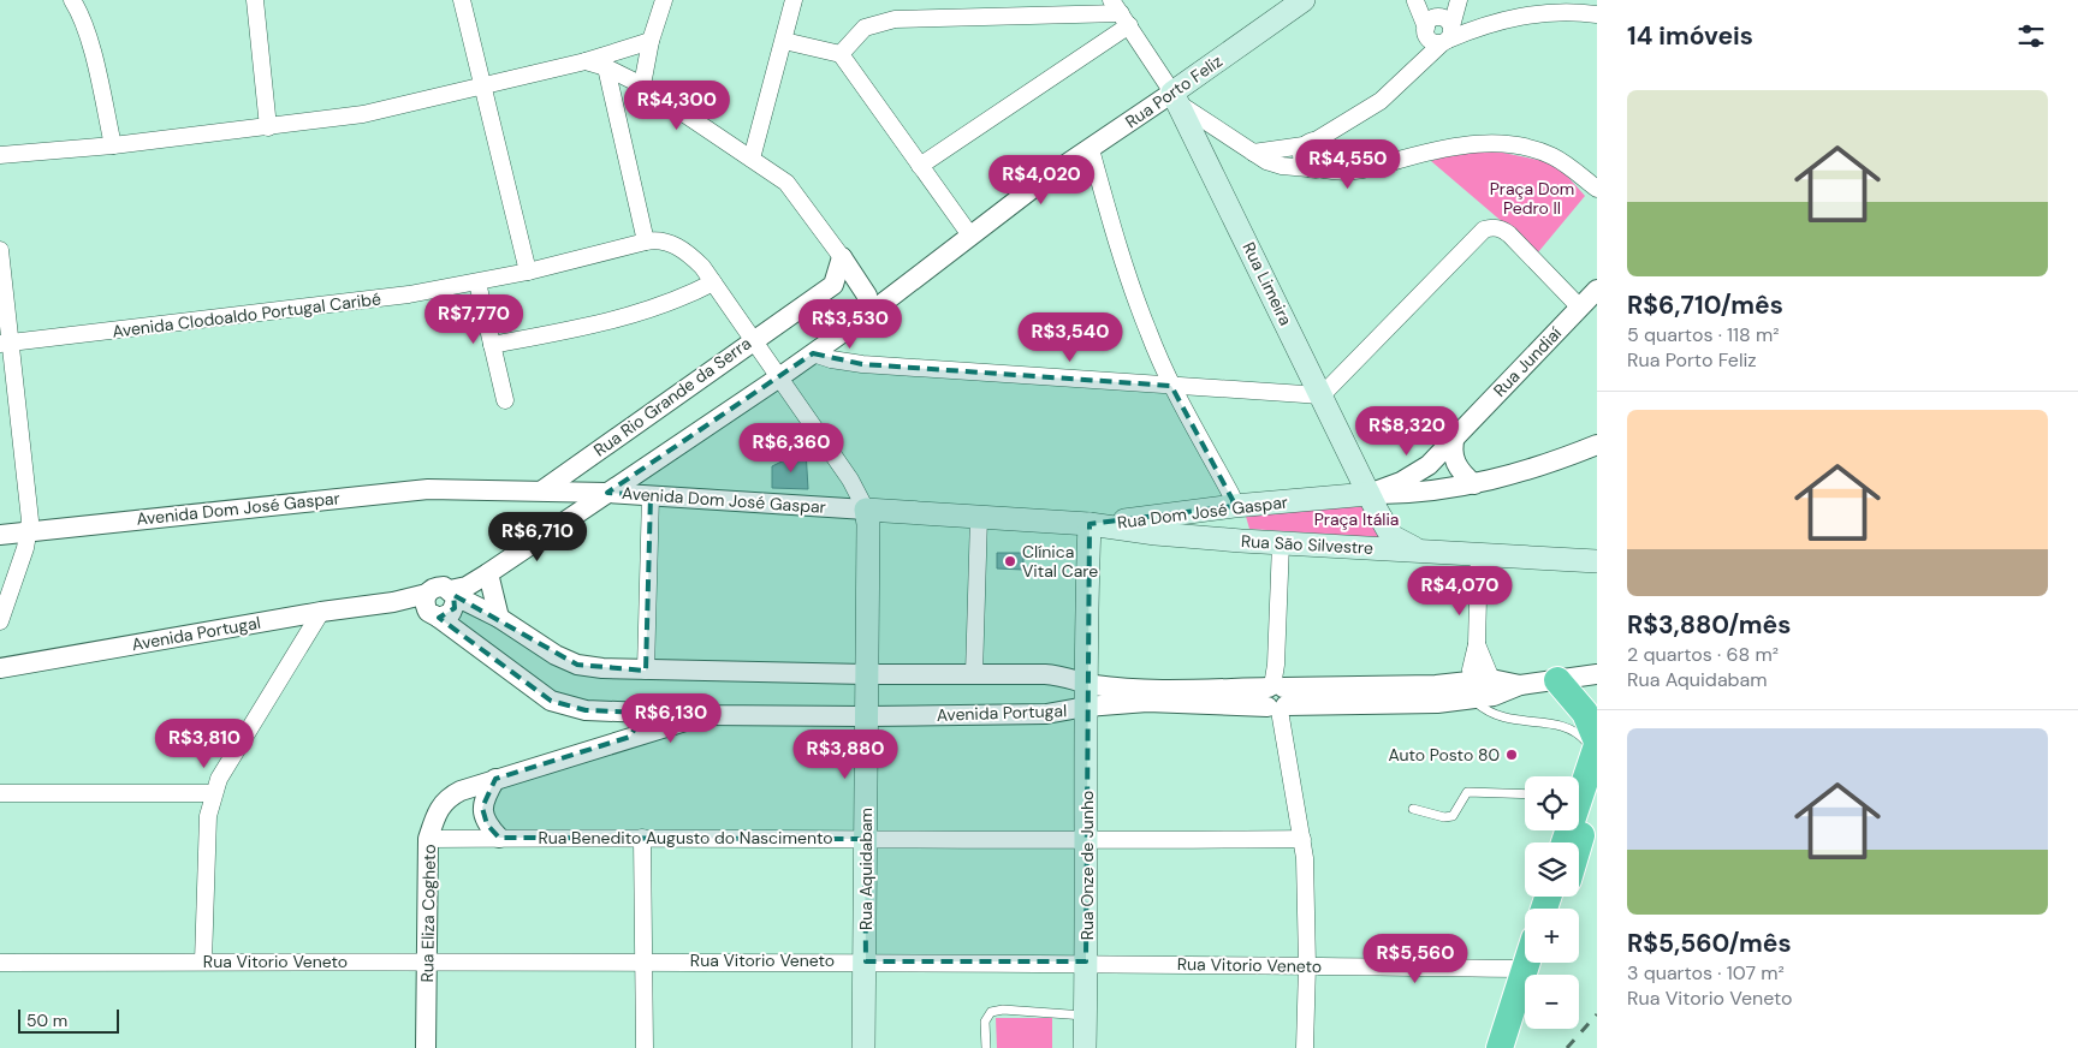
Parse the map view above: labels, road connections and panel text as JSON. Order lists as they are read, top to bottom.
{
  "streets": {
    "main road": [
      "Rua Porto Feliz",
      "Rua Limeira",
      "Avenida Dom José Gaspar",
      "Rua Dom José Gaspar",
      "Rua São Silvestre",
      "Rua Onze de Junho",
      "Rua Aquidabam"
    ],
    "street": [
      "Avenida Clodoaldo Portugal Caribé",
      "Rua Jundiaí",
      "Rua Rio Grande da Serra",
      "Avenida Portugal",
      "Rua Benedito Augusto do Nascimento",
      "Rua Eliza Cogheto",
      "Rua Vitorio Veneto"
    ]
  },
  "crossings": [
    ["Rua Porto Feliz", "Rua Limeira"],
    ["Rua Porto Feliz", "Avenida Dom José Gaspar"],
    ["Rua Porto Feliz", "Avenida Portugal"],
    ["Rua Limeira", "Rua Jundiaí"],
    ["Rua Limeira", "Rua Dom José Gaspar"],
    ["Rua Limeira", "Rua São Silvestre"],
    ["Rua Jundiaí", "Rua Dom José Gaspar"],
    ["Rua Rio Grande da Serra", "Avenida Dom José Gaspar"],
    ["Avenida Dom José Gaspar", "Rua Dom José Gaspar"],
    ["Avenida Dom José Gaspar", "Rua São Silvestre"],
    ["Avenida Dom José Gaspar", "Rua Onze de Junho"],
    ["Avenida Dom José Gaspar", "Rua Aquidabam"],
    ["Rua Dom José Gaspar", "Rua São Silvestre"],
    ["Rua Dom José Gaspar", "Rua Onze de Junho"],
    ["Rua São Silvestre", "Rua Onze de Junho"],
    ["Avenida Portugal", "Rua Onze de Junho"],
    ["Avenida Portugal", "Rua Aquidabam"],
    ["Avenida Portugal", "Rua Eliza Cogheto"],
    ["Rua Benedito Augusto do Nascimento", "Rua Onze de Junho"],
    ["Rua Benedito Augusto do Nascimento", "Rua Aquidabam"],
    ["Rua Benedito Augusto do Nascimento", "Rua Eliza Cogheto"],
    ["Rua Onze de Junho", "Rua Vitorio Veneto"],
    ["Rua Aquidabam", "Rua Vitorio Veneto"],
    ["Rua Eliza Cogheto", "Rua Vitorio Veneto"]
  ],
  "parks": ["Praça Dom Pedro II", "Praça Itália"],
  "places": ["Clínica Vital Care", "Auto Posto 80"],
  "scale_bar": "50 m",
  "page": {
    "heading": "14 imóveis",
    "list": [
      {
        "name": "R$6,710/mês",
        "note": "5 quartos · 118 m² · Rua Porto Feliz"
      },
      {
        "name": "R$3,880/mês",
        "note": "2 quartos · 68 m² · Rua Aquidabam"
      },
      {
        "name": "R$5,560/mês",
        "note": "3 quartos · 107 m² · Rua Vitorio Veneto"
      }
    ],
    "price": [
      "R$4,300",
      "R$4,550",
      "R$4,020",
      "R$7,770",
      "R$3,530",
      "R$3,540",
      "R$8,320",
      "R$6,360",
      "R$6,710",
      "R$4,070",
      "R$6,130",
      "R$3,810",
      "R$3,880",
      "R$5,560"
    ],
    "map_buttons": ["+", "−"],
    "scale": "50 m"
  }
}
